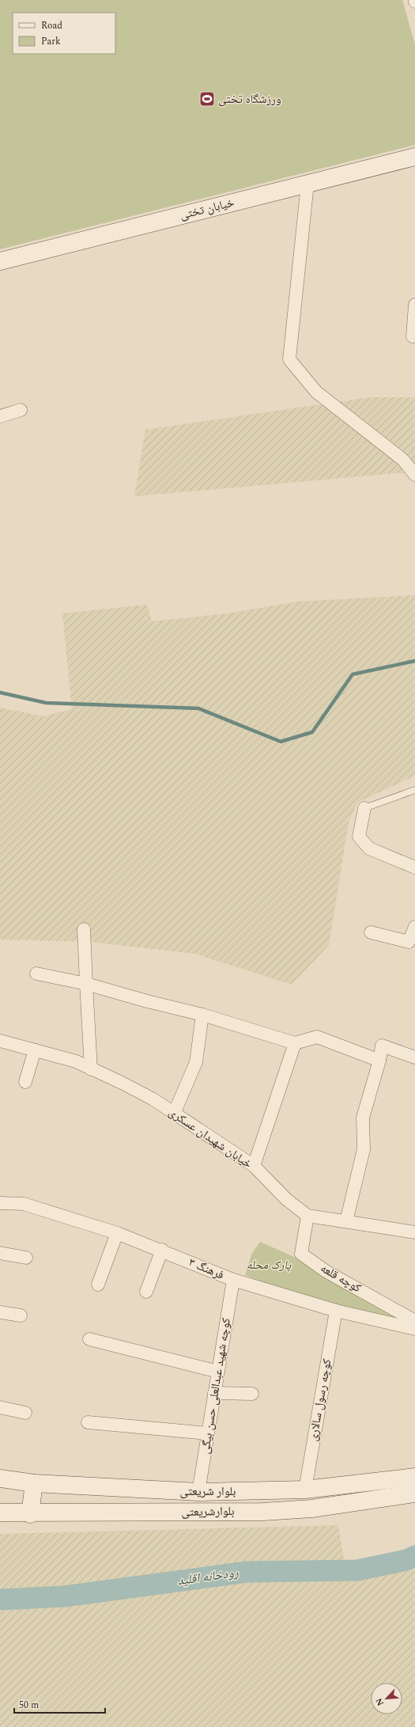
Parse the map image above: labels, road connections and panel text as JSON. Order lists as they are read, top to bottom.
{
  "streets": {
    "main road": ["خیابان تختی", "بلوار شریعتی", "بلوارشریعتی"],
    "street": [
      "خیابان شهیدان عسکری",
      "فرهنگ ۳",
      "کوچه قلعه",
      "کوچه شهید عبدالعلی حسن بیگی",
      "کوچه رسول سالاری"
    ]
  },
  "crossings": [
    ["خیابان شهیدان عسکری", "کوچه قلعه"],
    ["فرهنگ ۳", "کوچه شهید عبدالعلی حسن بیگی"],
    ["فرهنگ ۳", "کوچه رسول سالاری"],
    ["کوچه شهید عبدالعلی حسن بیگی", "بلوار شریعتی"],
    ["کوچه رسول سالاری", "بلوار شریعتی"]
  ],
  "water": ["رودخانه اقلید"],
  "parks": ["پارک محله"],
  "places": {
    "sports": ["ورزشگاه تختی"]
  },
  "legend": ["Road", "Park"],
  "scale_bar": "50 m",
  "north": "bottom left"
}
